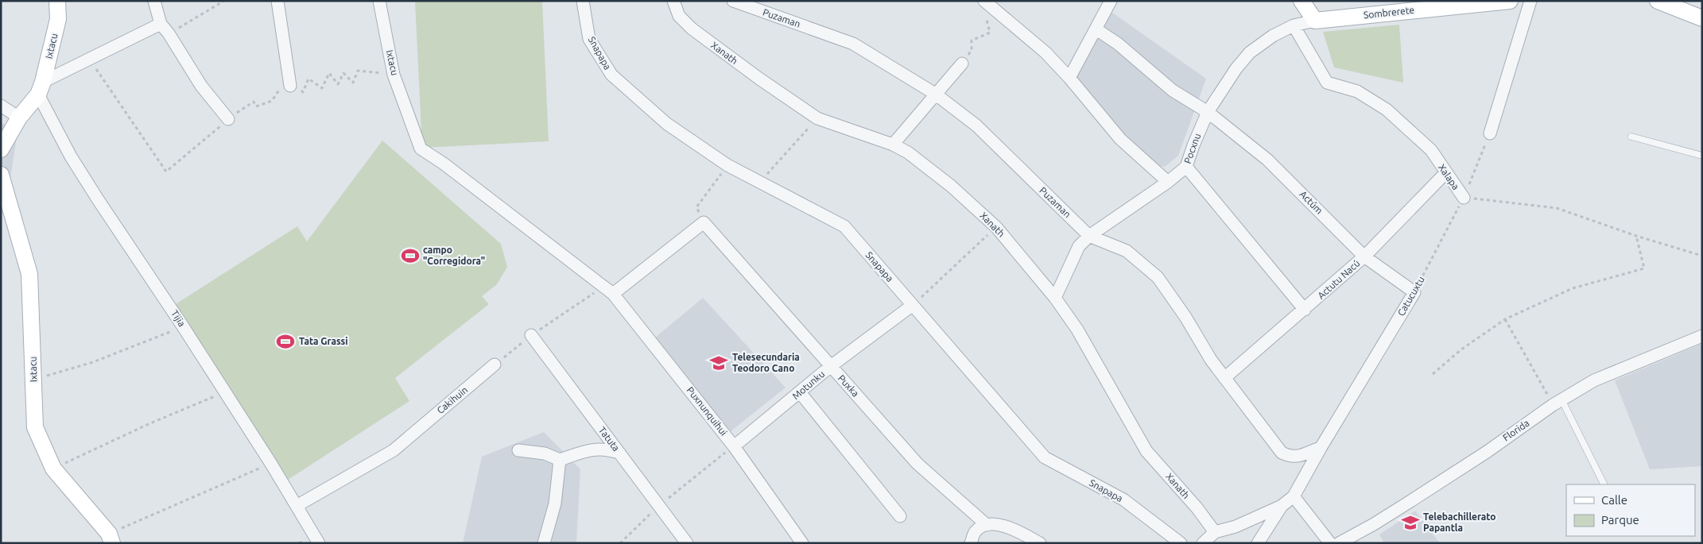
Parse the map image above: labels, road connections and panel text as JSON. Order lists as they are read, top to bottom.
{
  "streets": {
    "street": [
      "Sombrerete",
      "Puzaman",
      "Ixtacu",
      "Snapapa",
      "Xanath",
      "Pocxnu",
      "Xalapa",
      "Actúm",
      "Actutu Nacú",
      "Catucuxtu",
      "Tijia",
      "Motunku",
      "Puxka",
      "Cakihuin",
      "Puxnunquihui",
      "Florida",
      "Tatuta"
    ]
  },
  "crossings": [
    ["Sombrerete", "Pocxnu"],
    ["Puzaman", "Pocxnu"],
    ["Puzaman", "Actutu Nacú"],
    ["Puzaman", "Catucuxtu"],
    ["Ixtacu", "Tijia"],
    ["Ixtacu", "Puxnunquihui"],
    ["Snapapa", "Motunku"],
    ["Xanath", "Pocxnu"],
    ["Xanath", "Catucuxtu"],
    ["Pocxnu", "Xalapa"],
    ["Pocxnu", "Actúm"],
    ["Xalapa", "Actutu Nacú"],
    ["Xalapa", "Catucuxtu"],
    ["Actúm", "Actutu Nacú"],
    ["Actúm", "Catucuxtu"],
    ["Tijia", "Cakihuin"],
    ["Motunku", "Puxka"],
    ["Motunku", "Puxnunquihui"]
  ],
  "places": {
    "sports": ["campo \"Corregidora\"", "Tata Grassi"],
    "school or university": ["Telesecundaria Teodoro Cano", "Telebachillerato Papantla"]
  },
  "legend": ["Calle", "Parque"]
}
